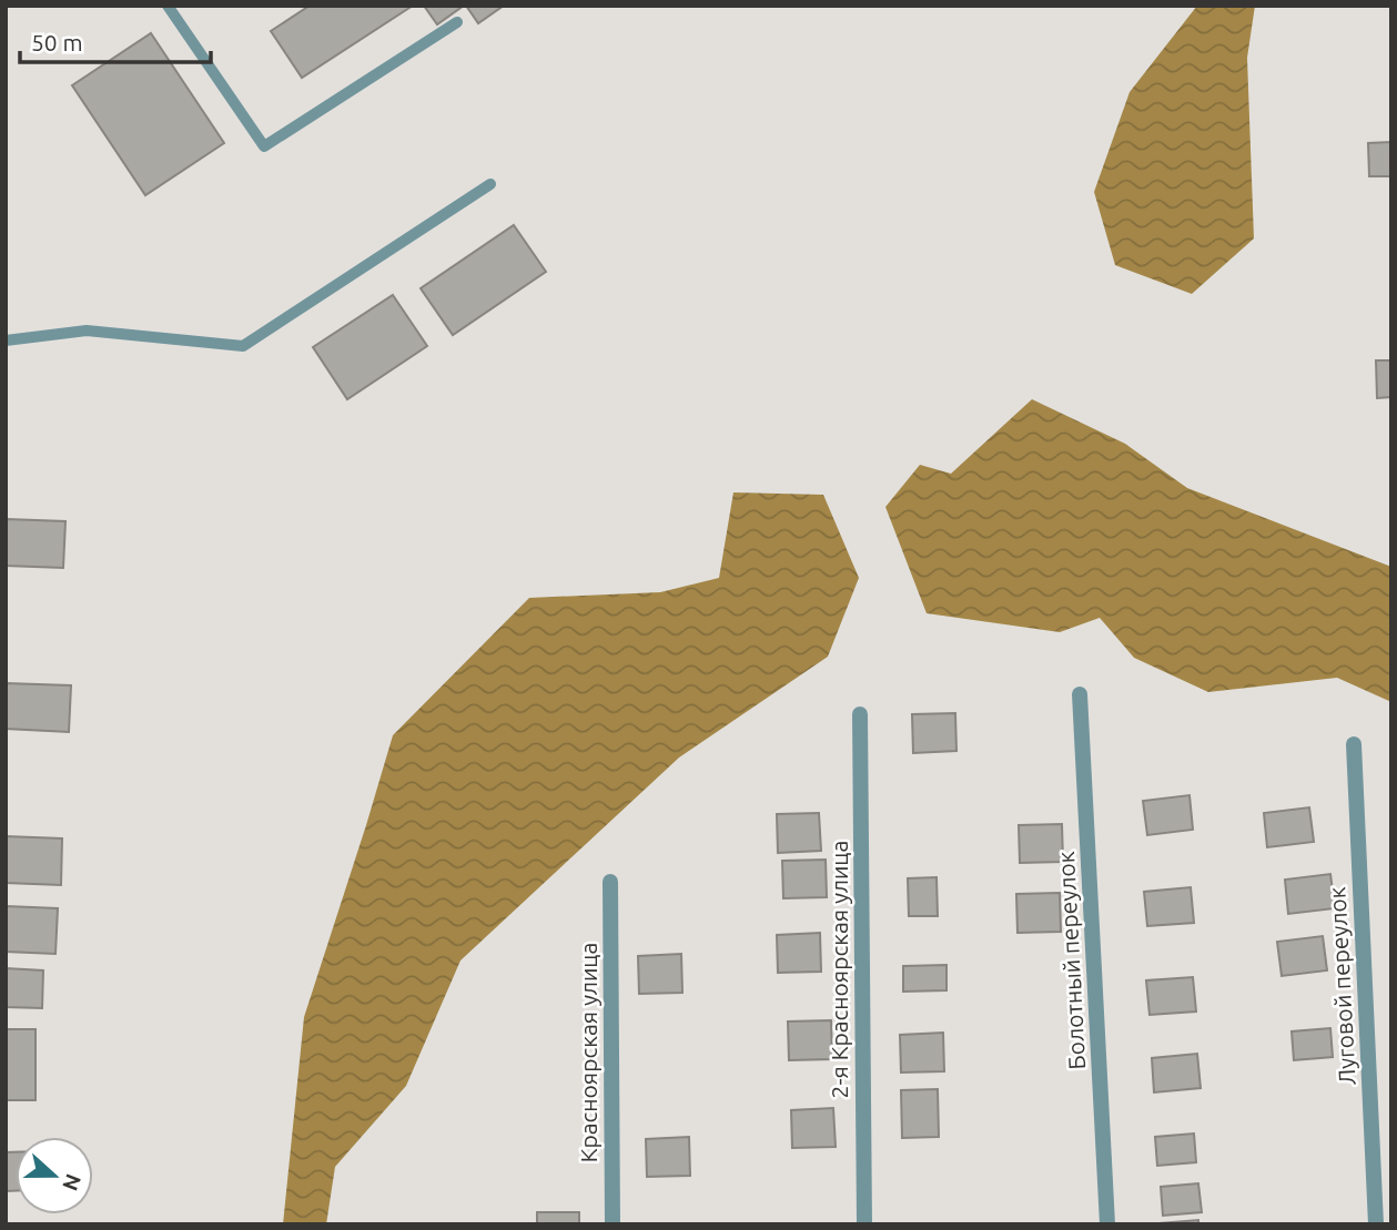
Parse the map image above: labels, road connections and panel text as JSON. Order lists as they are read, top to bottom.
{
  "streets": {
    "street": [
      "Болотный переулок",
      "2-я Красноярская улица",
      "Луговой переулок",
      "Красноярская улица"
    ]
  },
  "scale_bar": "50 m",
  "north": "right"
}
